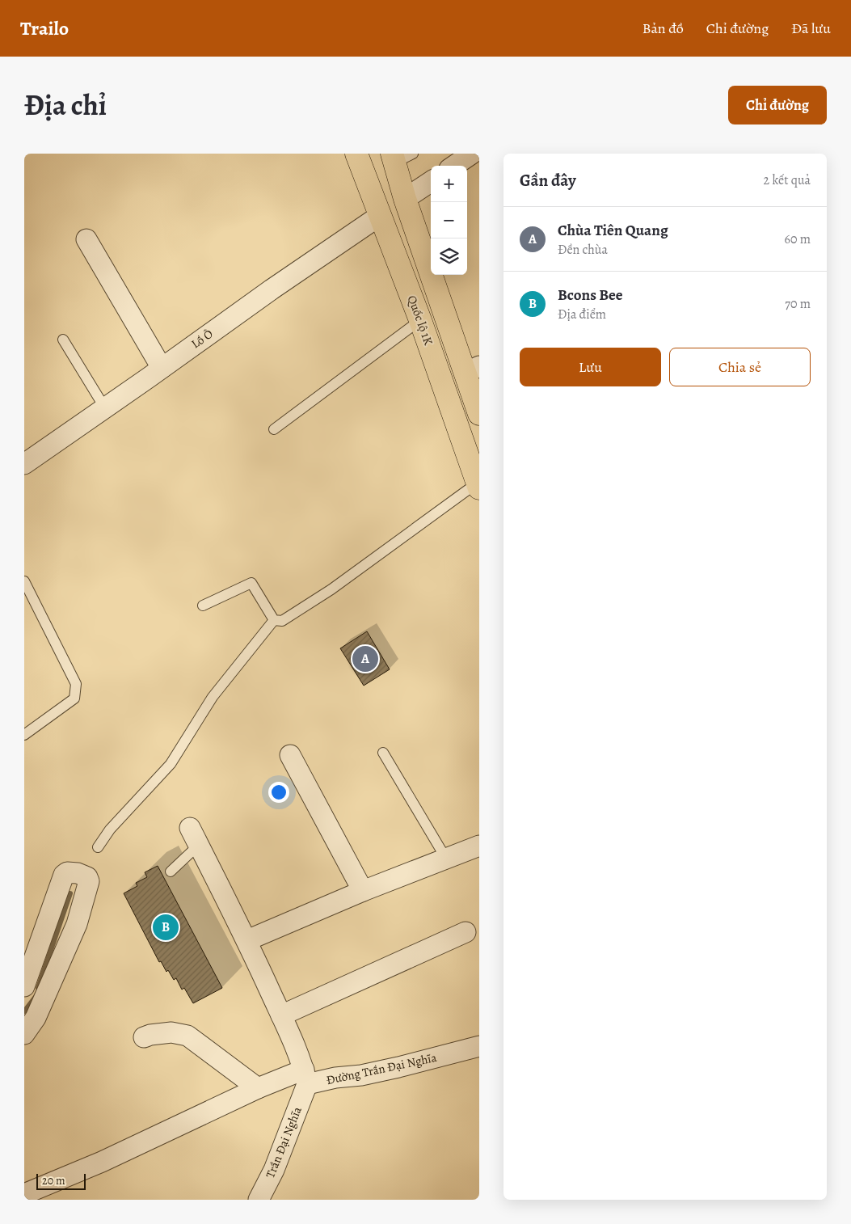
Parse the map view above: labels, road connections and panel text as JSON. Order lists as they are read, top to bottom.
{
  "streets": {
    "main road": ["Quốc lộ 1K"],
    "street": ["Lồ Ô", "Đường Trần Đại Nghĩa", "Trần Đại Nghĩa"]
  },
  "crossings": [
    ["Quốc lộ 1K", "Lồ Ô"],
    ["Đường Trần Đại Nghĩa", "Trần Đại Nghĩa"]
  ],
  "scale_bar": "20 m",
  "page": {
    "header": "Trailo",
    "nav": ["Bản đồ", "Chỉ đường", "Đã lưu"],
    "title": "Địa chỉ",
    "buttons": [
      "Chỉ đường",
      ["Lưu", "Chia sẻ"]
    ],
    "heading": ["Gần đây", "2 kết quả"],
    "map_buttons": ["+", "−"],
    "list": [
      {
        "mark": "A",
        "name": "Chùa Tiên Quang",
        "note": "Đền chùa",
        "value": "60 m"
      },
      {
        "mark": "B",
        "name": "Bcons Bee",
        "note": "Địa điểm",
        "value": "70 m"
      }
    ],
    "pins": ["A", "B"],
    "scale": "20 m"
  }
}
